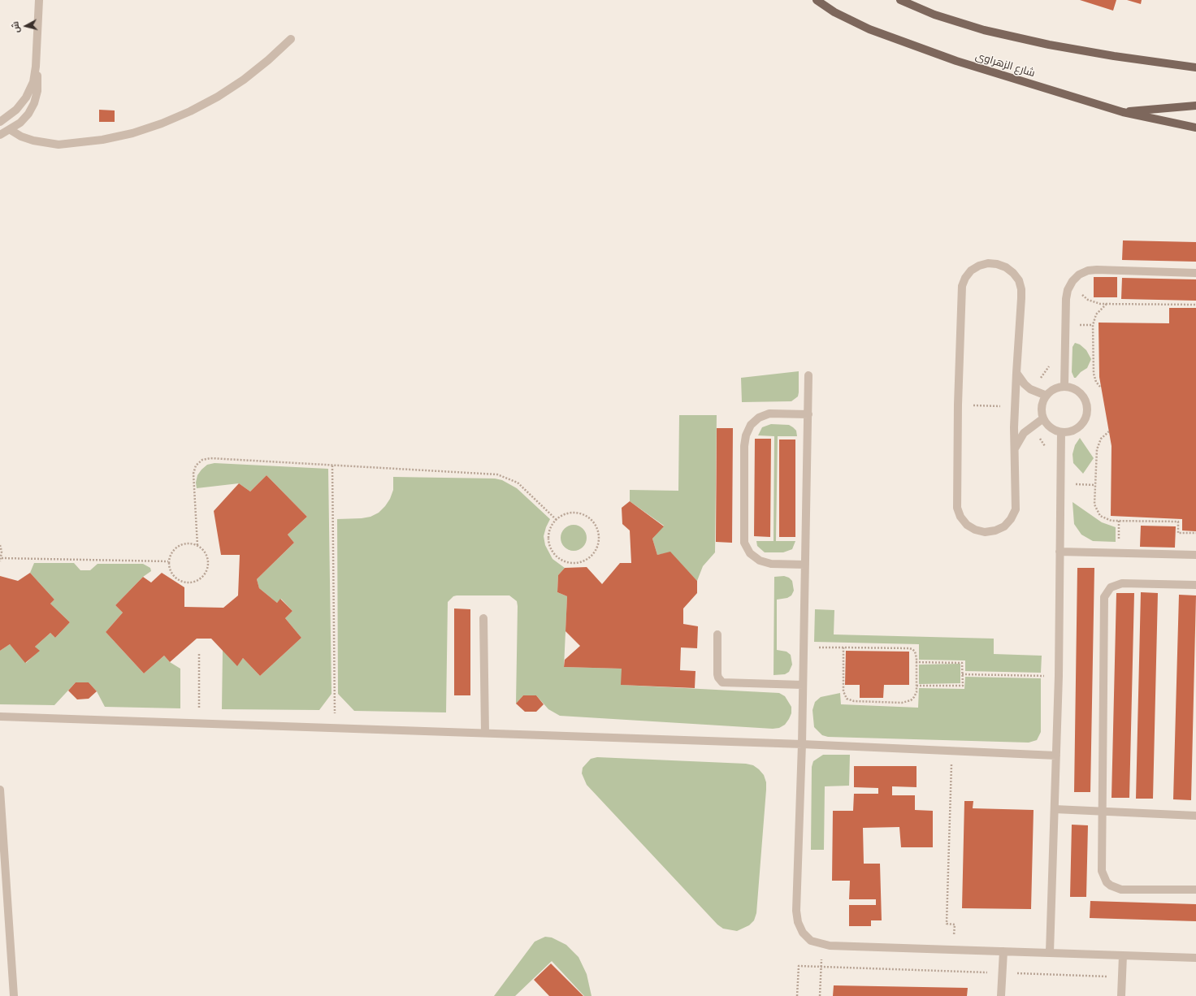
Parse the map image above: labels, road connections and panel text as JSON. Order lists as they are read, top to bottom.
{
  "streets": {
    "main road": ["شارع الزهراوى"]
  },
  "north": "left"
}
